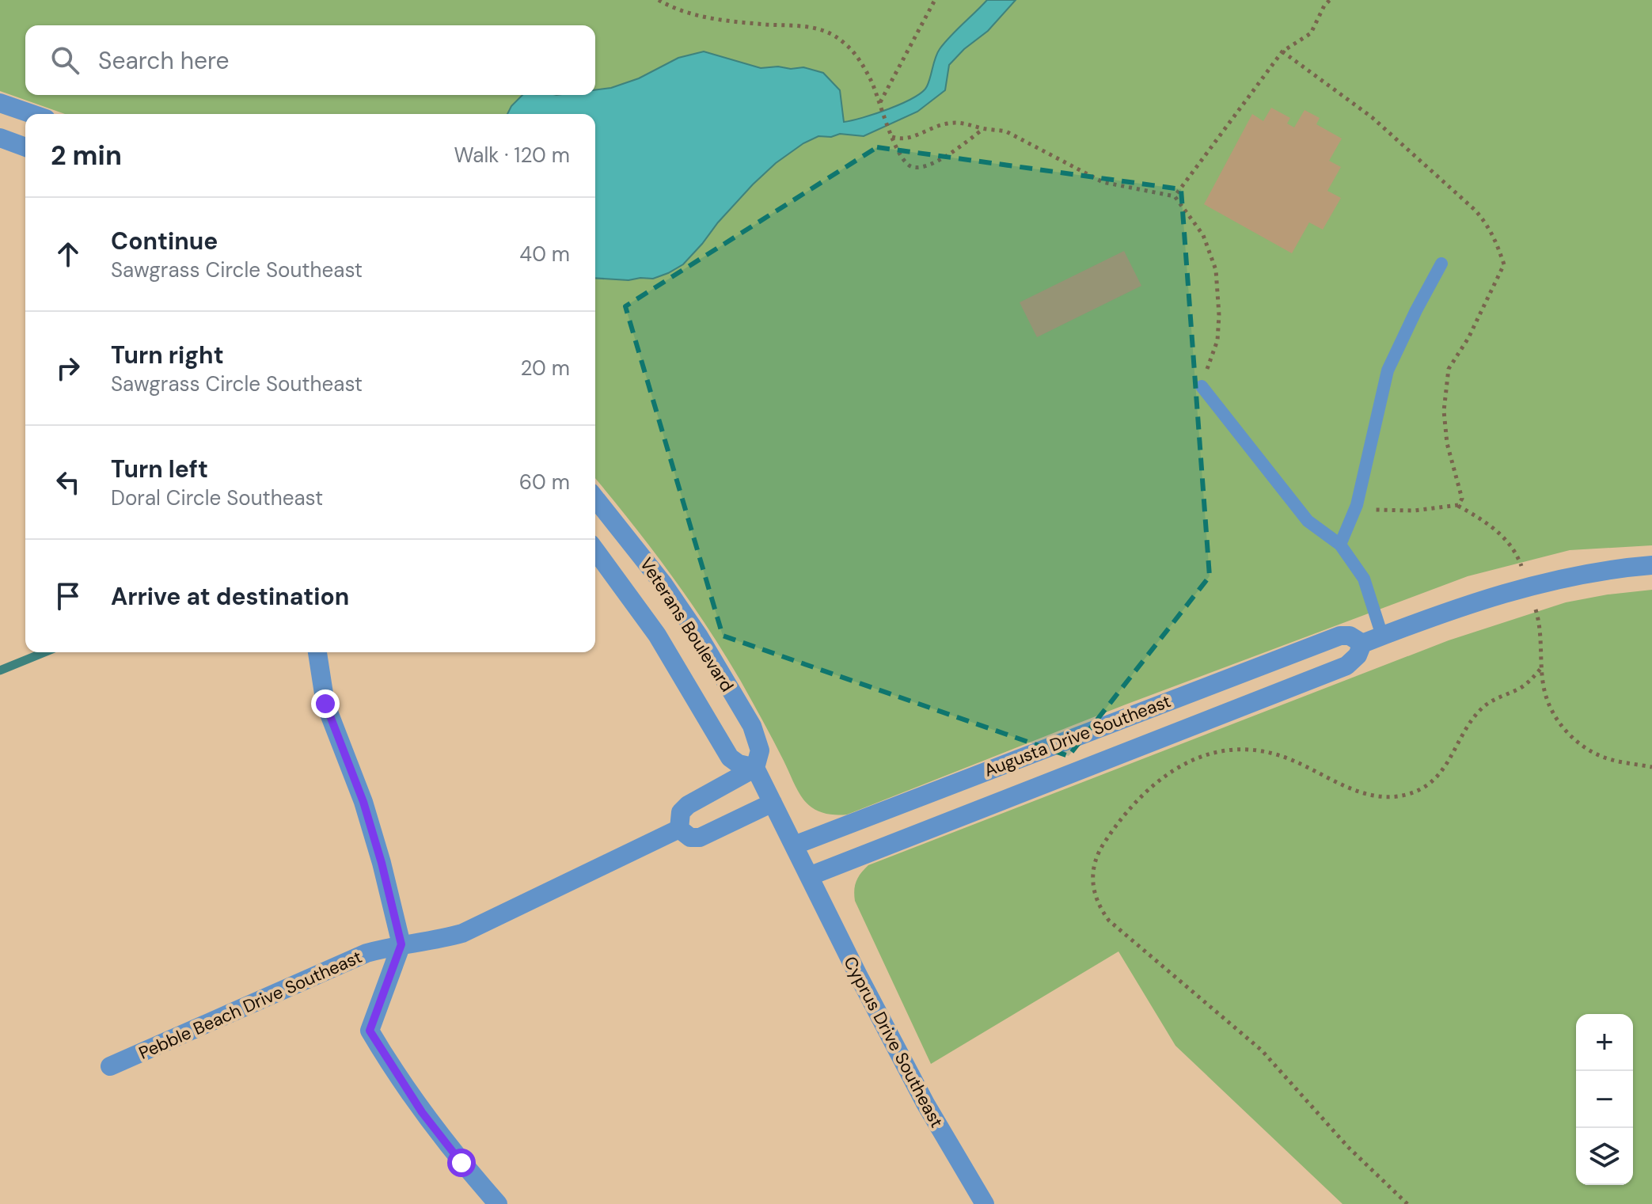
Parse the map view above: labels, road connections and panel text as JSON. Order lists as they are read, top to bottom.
{
  "streets": {
    "street": [
      "Veterans Boulevard",
      "Augusta Drive Southeast",
      "Pebble Beach Drive Southeast",
      "Cyprus Drive Southeast"
    ]
  },
  "crossings": [
    ["Veterans Boulevard", "Augusta Drive Southeast"],
    ["Veterans Boulevard", "Cyprus Drive Southeast"],
    ["Augusta Drive Southeast", "Cyprus Drive Southeast"]
  ],
  "page": {
    "search": "Search here",
    "heading": ["2 min", "Walk · 120 m"],
    "list": [
      ["Continue", "Sawgrass Circle Southeast", "40 m"],
      ["Turn right", "Sawgrass Circle Southeast", "20 m"],
      ["Turn left", "Doral Circle Southeast", "60 m"],
      "Arrive at destination"
    ],
    "map_buttons": ["+", "−"]
  }
}
